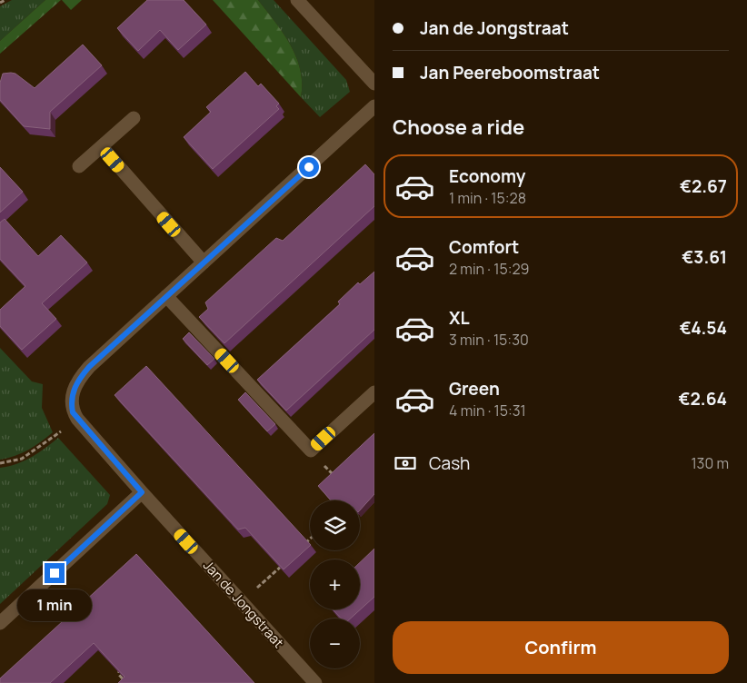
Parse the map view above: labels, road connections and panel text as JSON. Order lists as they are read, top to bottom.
{
  "streets": {
    "street": ["Jan de Jongstraat"]
  },
  "page": {
    "banner": ["Jan de Jongstraat", "Jan Peereboomstraat"],
    "heading": "Choose a ride",
    "list": [
      {
        "name": "Economy",
        "note": "1 min · 15:28",
        "value": "€2.67"
      },
      {
        "name": "Comfort",
        "note": "2 min · 15:29",
        "value": "€3.61"
      },
      {
        "name": "XL",
        "note": "3 min · 15:30",
        "value": "€4.54"
      },
      {
        "name": "Green",
        "note": "4 min · 15:31",
        "value": "€2.64"
      }
    ],
    "pay": ["Cash", "130 m"],
    "map_buttons": ["+", "−"],
    "bubble": "1 min",
    "buttons": "Confirm"
  }
}
